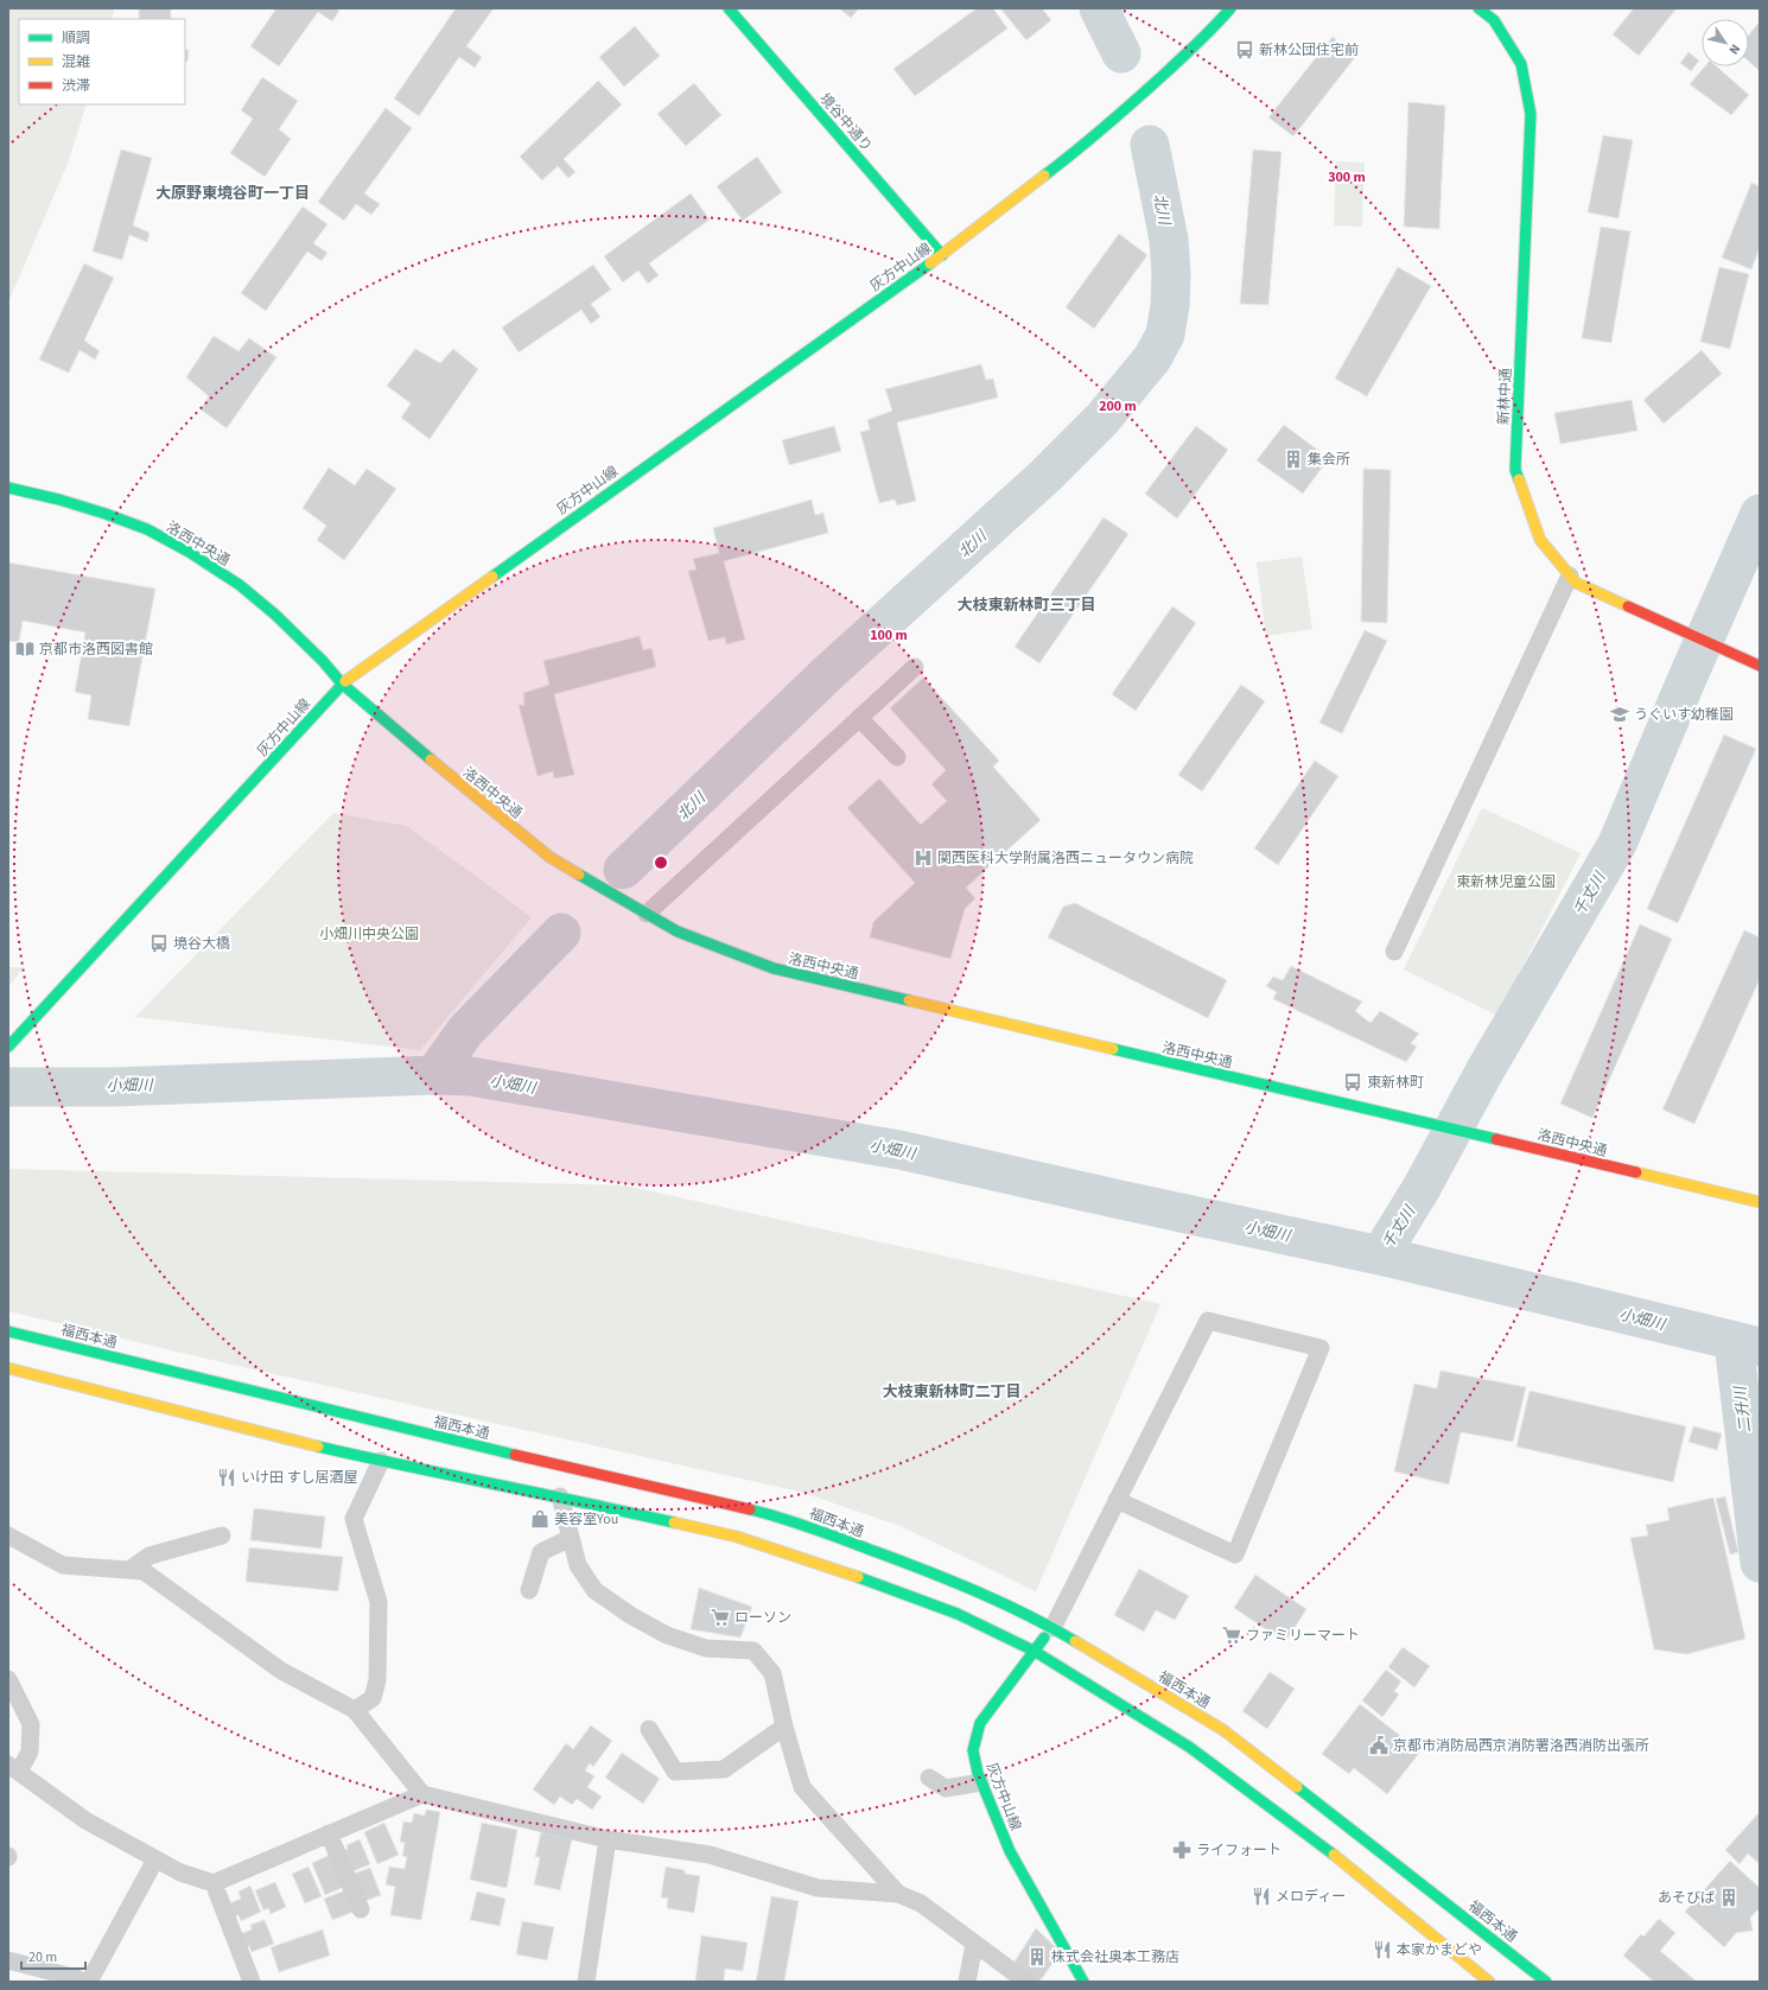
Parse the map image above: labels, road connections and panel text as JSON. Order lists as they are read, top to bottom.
{
  "streets": {
    "street": [
      "境谷中通り",
      "灰方中山線",
      "新林中通",
      "洛西中央通",
      "福西本通"
    ]
  },
  "crossings": [
    ["境谷中通り", "灰方中山線"],
    ["灰方中山線", "洛西中央通"],
    ["灰方中山線", "福西本通"]
  ],
  "districts": ["大原野東境谷町一丁目", "大枝東新林町三丁目", "大枝東新林町二丁目"],
  "water": [
    "北川",
    "千丈川",
    "小畑川",
    "二升川"
  ],
  "parks": ["東新林児童公園", "小畑川中央公園"],
  "places": {
    "bus stop": ["新林公団住宅前", "境谷大橋", "東新林町"],
    "building": ["集会所", "あそびば", "株式会社奥本工務店"],
    "library": ["京都市洛西図書館"],
    "school or university": ["うぐいす幼稚園"],
    "hospital": ["関西医科大学附属洛西ニュータウン病院"],
    "restaurant": ["いけ田 すし居酒屋", "メロディー", "本家かまどや"],
    "shop": ["美容室You"],
    "supermarket": ["ローソン", "ファミリーマート"],
    "public building": ["京都市消防局西京消防署洛西消防出張所"],
    "pharmacy": ["ライフォート"]
  },
  "legend": ["順調", "混雑", "渋滞"],
  "scale_bar": "20 m",
  "north": "bottom right",
  "rings": ["300 m", "200 m", "100 m"]
}
